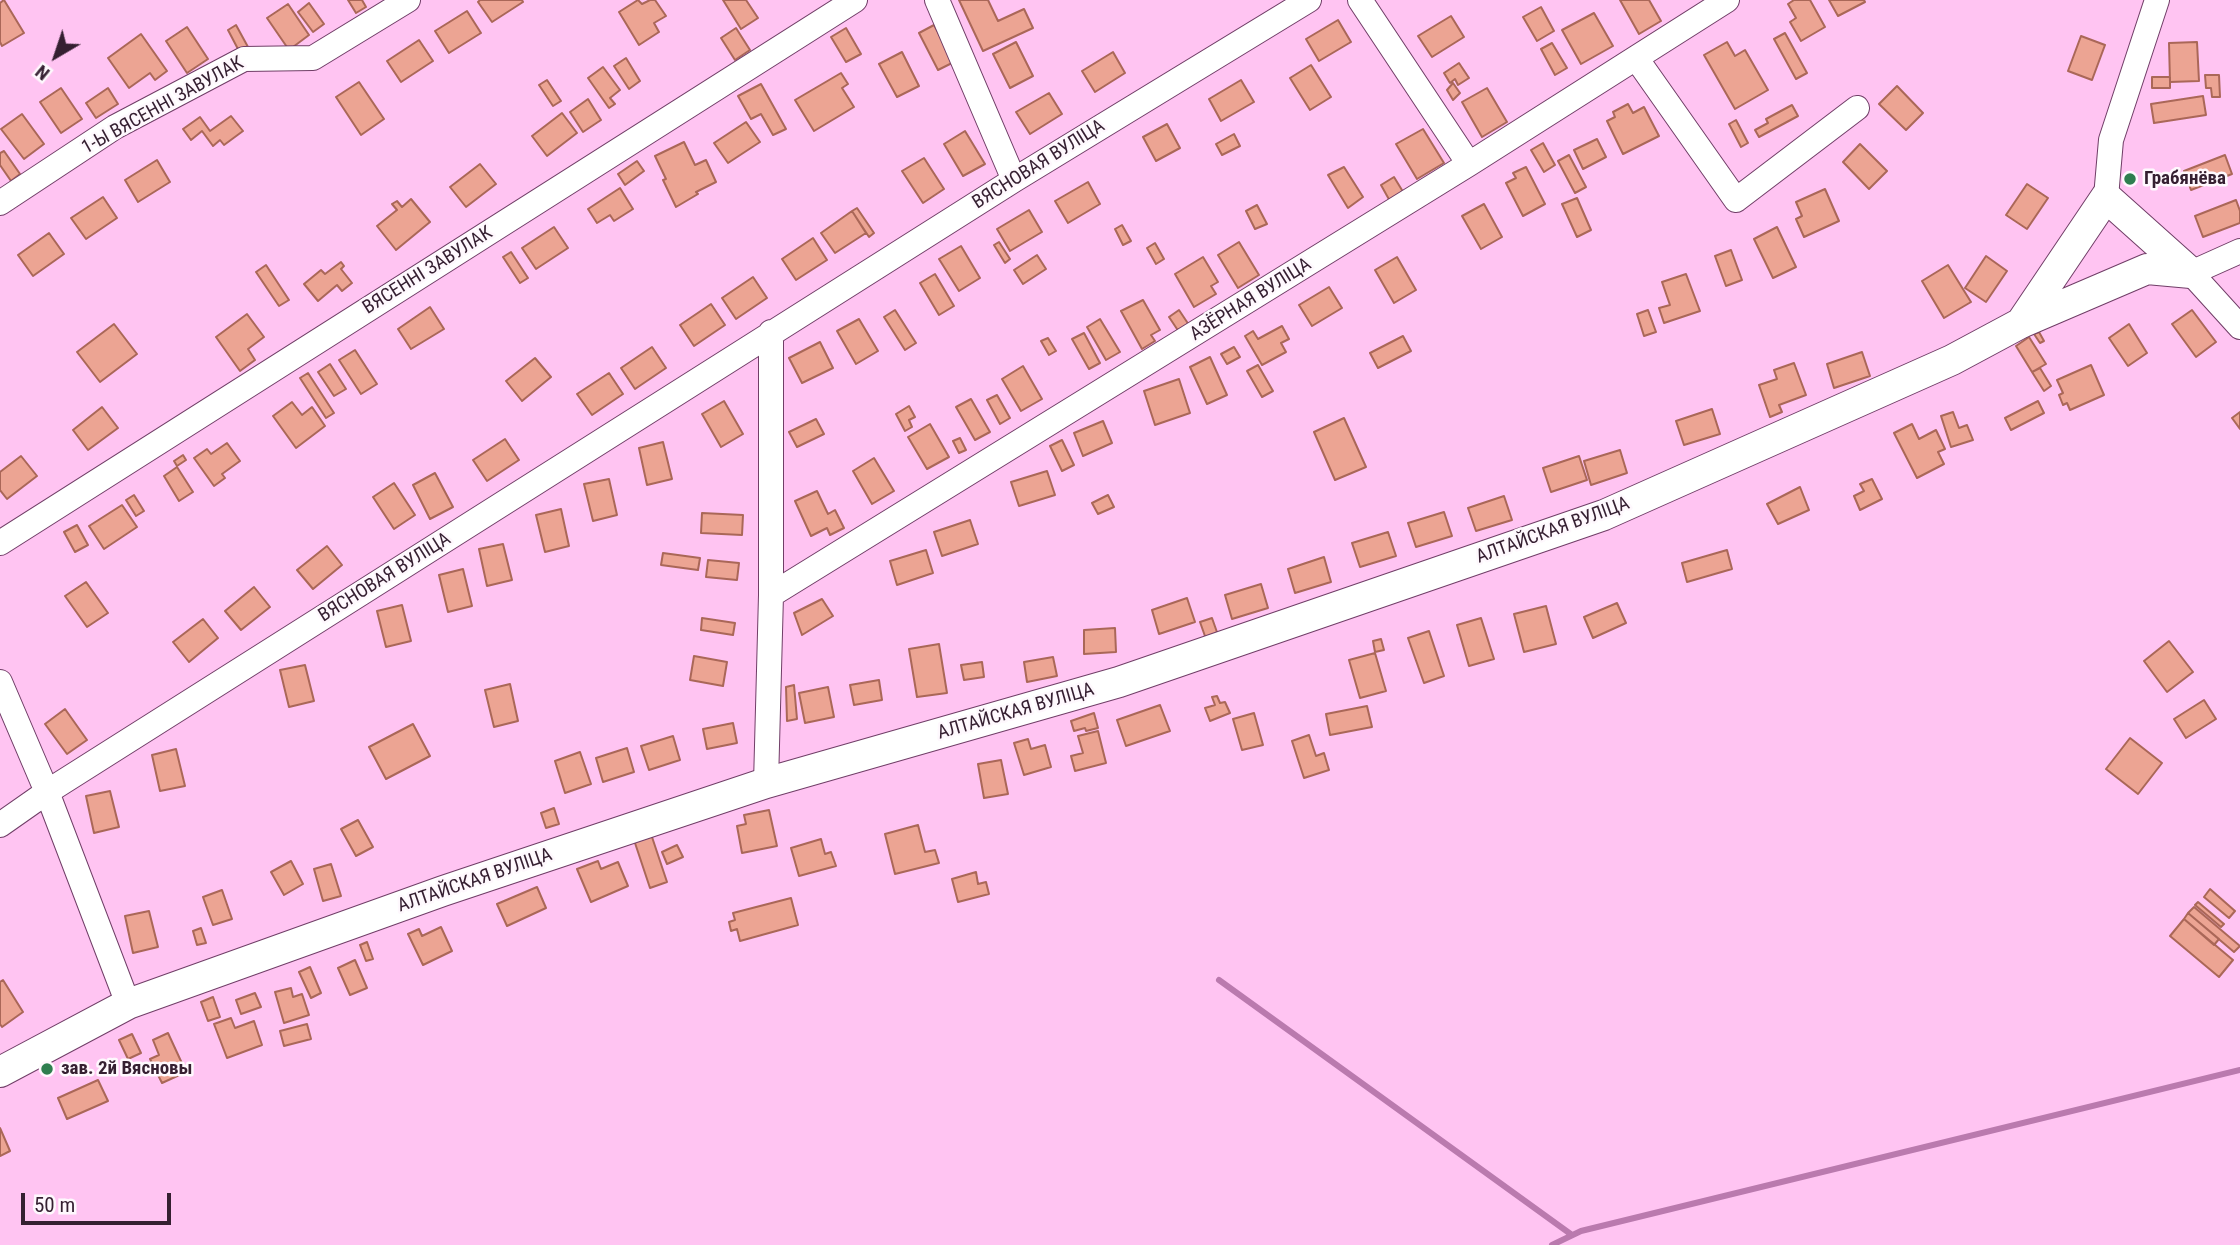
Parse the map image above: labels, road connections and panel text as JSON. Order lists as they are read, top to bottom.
{
  "streets": {
    "main road": ["АЛТАЙСКАЯ ВУЛІЦА"],
    "street": [
      "1-Ы ВЯСЕННІ ЗАВУЛАК",
      "ВЯСНОВАЯ ВУЛІЦА",
      "ВЯСЕННІ ЗАВУЛАК",
      "АЗЁРНАЯ ВУЛІЦА"
    ]
  },
  "places": ["Грабянёва", "зав. 2й Вясновы"],
  "scale_bar": "50 m",
  "north": "bottom left"
}
